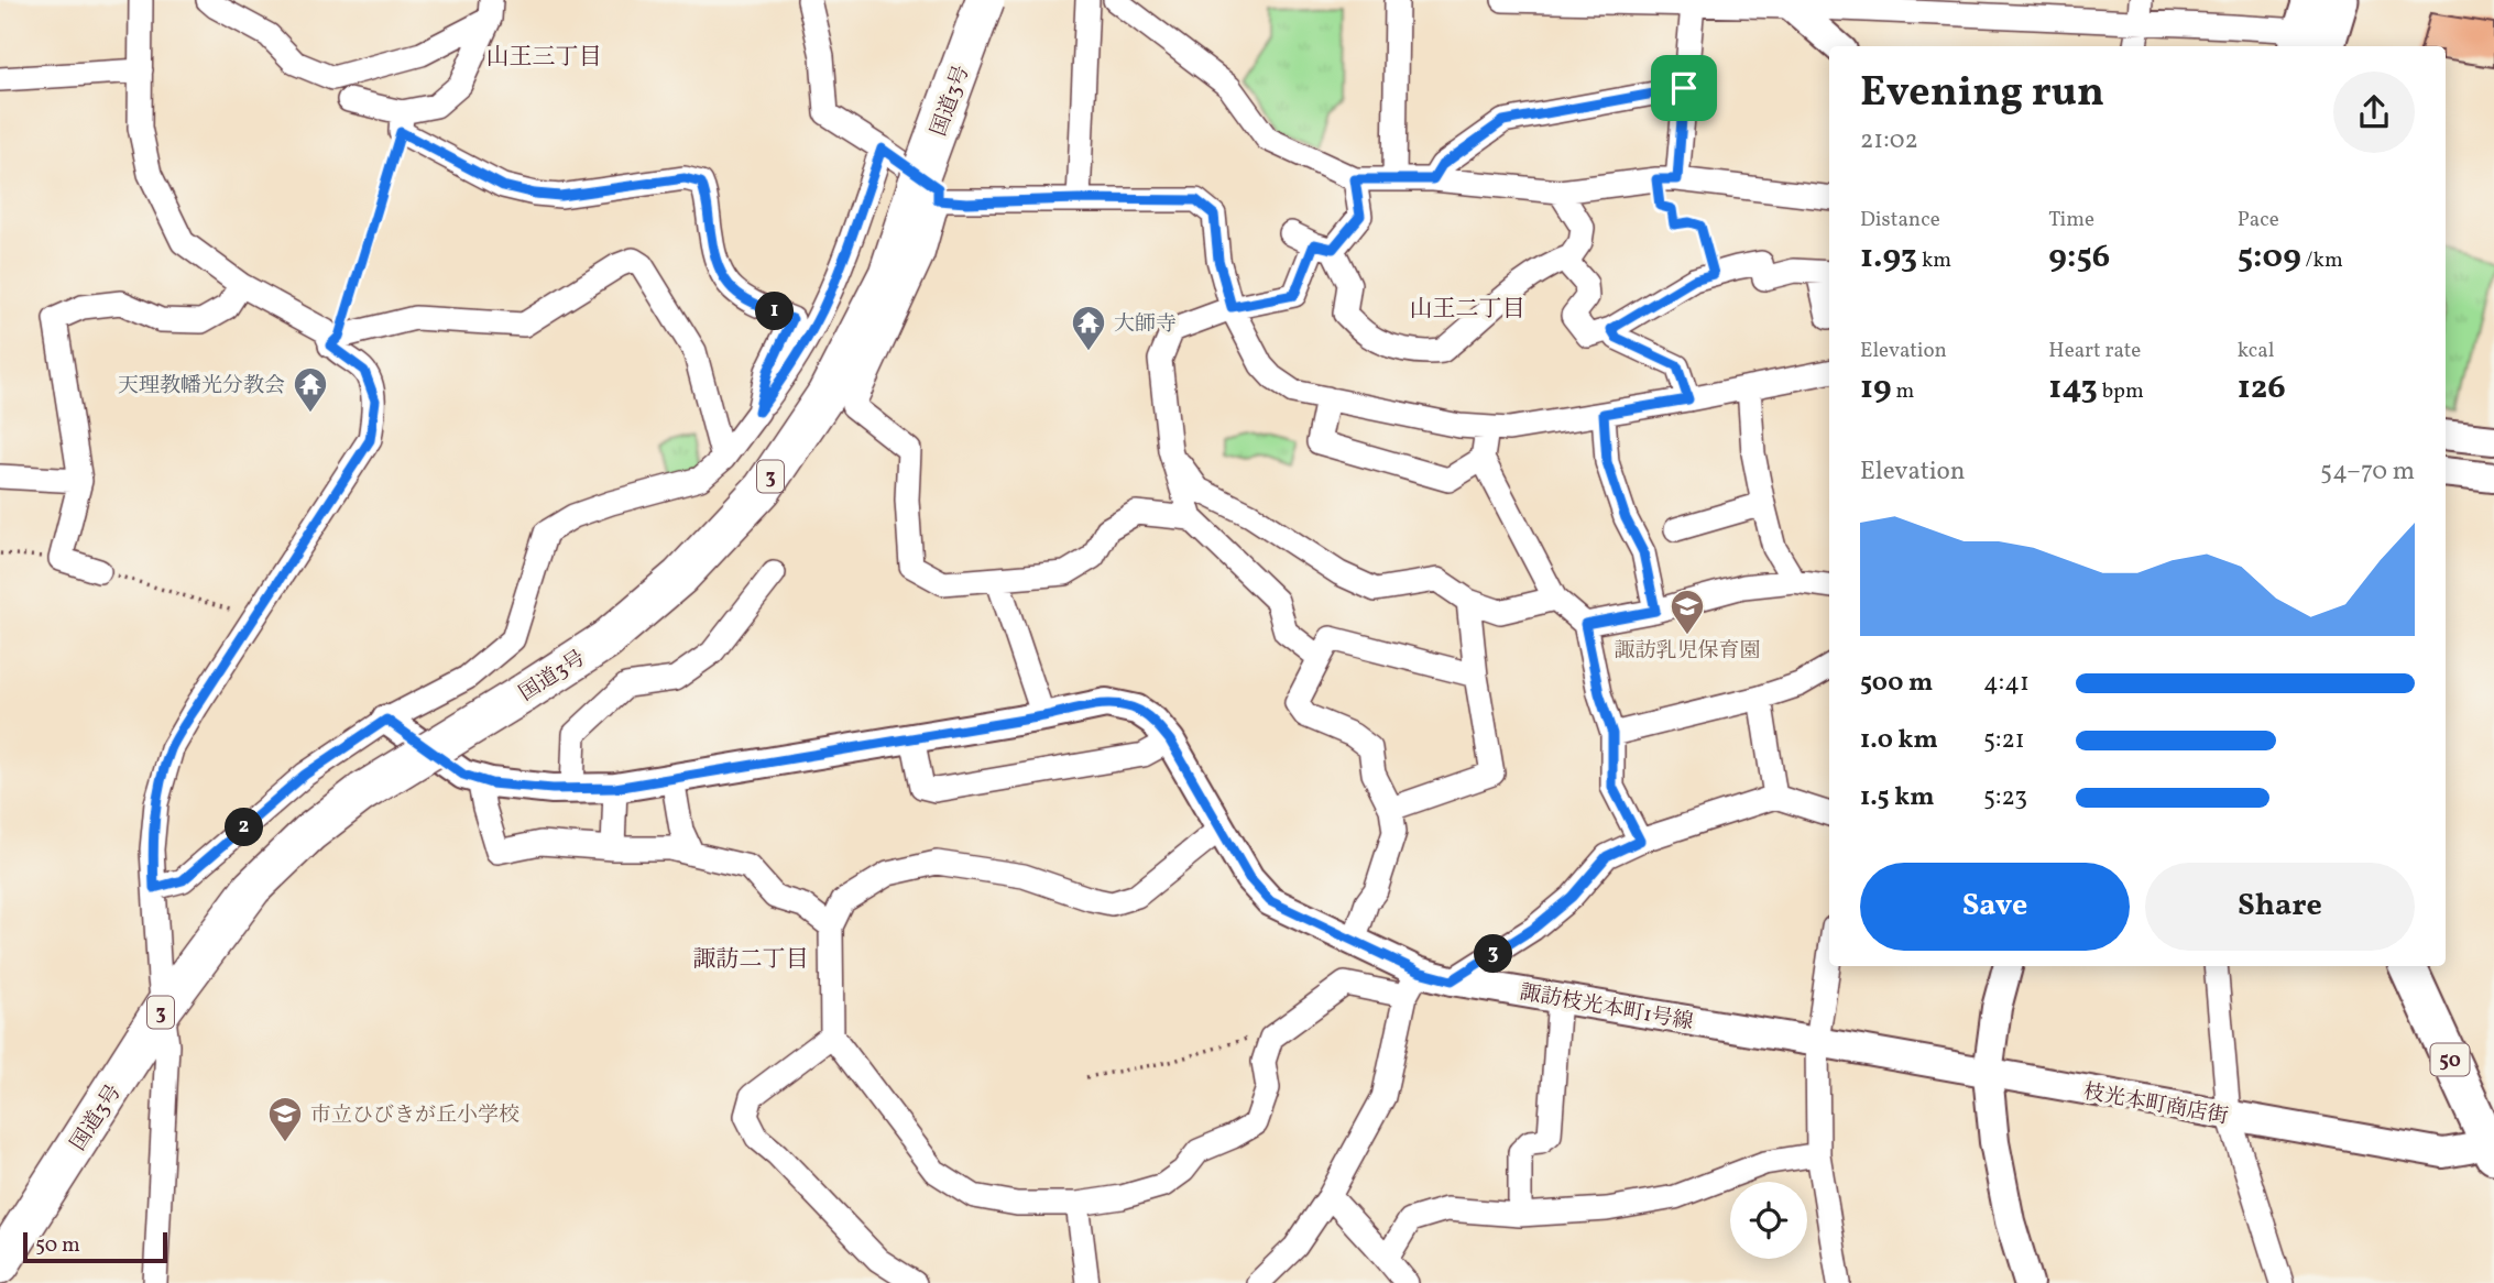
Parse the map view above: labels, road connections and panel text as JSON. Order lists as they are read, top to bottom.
{
  "streets": {
    "highway": ["国道3号", "3"],
    "main road": ["50"],
    "street": ["諏訪枝光本町1号線", "枝光本町商店街"]
  },
  "crossings": [
    ["諏訪枝光本町1号線", "枝光本町商店街"],
    ["50", "枝光本町商店街"]
  ],
  "districts": ["山王三丁目", "山王二丁目", "諏訪二丁目"],
  "places": {
    "temple": ["大師寺", "天理教幡光分教会"],
    "school or university": ["諏訪乳児保育園", "市立ひびきが丘小学校"]
  },
  "scale_bar": "50 m",
  "page": {
    "heading": ["Evening run", "21:02"],
    "stats": [
      ["Distance", "1.93 km"],
      ["Time", "9:56"],
      ["Pace", "5:09 /km"],
      ["Elevation", "19 m"],
      ["Heart rate", "143 bpm"],
      ["kcal", "126"]
    ],
    "pins": ["1", "2", "3"],
    "chart": ["Elevation", "54–70 m"],
    "list": [
      {
        "name": "500 m",
        "note": "4:41"
      },
      {
        "name": "1.0 km",
        "note": "5:21"
      },
      {
        "name": "1.5 km",
        "note": "5:23"
      }
    ],
    "buttons": ["Save", "Share"],
    "scale": "50 m"
  }
}
